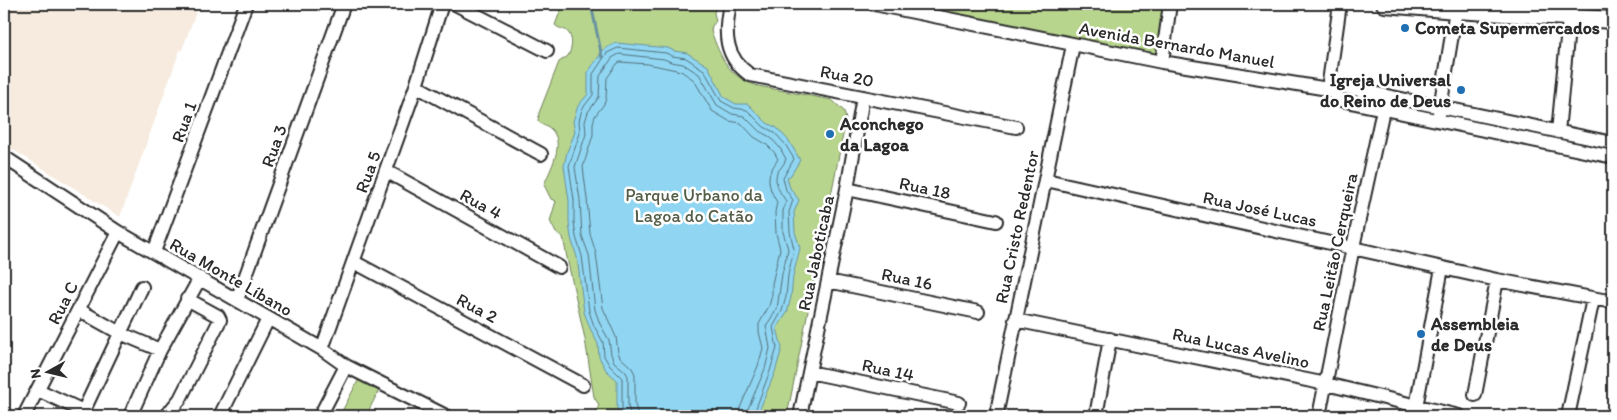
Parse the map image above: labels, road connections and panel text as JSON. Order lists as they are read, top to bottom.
{
  "streets": {
    "street": [
      "Avenida Bernardo Manuel",
      "Rua 20",
      "Rua 1",
      "Rua 3",
      "Rua 5",
      "Rua 18",
      "Rua 4",
      "Rua José Lucas",
      "Rua Cristo Redentor",
      "Rua Leitão Cerqueira",
      "Rua Jaboticaba",
      "Rua Monte Líbano",
      "Rua 16",
      "Rua C",
      "Rua 2",
      "Rua Lucas Avelino",
      "Rua 14"
    ]
  },
  "crossings": [
    ["Avenida Bernardo Manuel", "Rua Cristo Redentor"],
    ["Avenida Bernardo Manuel", "Rua Leitão Cerqueira"],
    ["Rua 20", "Rua Jaboticaba"],
    ["Rua 1", "Rua Monte Líbano"],
    ["Rua 3", "Rua Monte Líbano"],
    ["Rua 5", "Rua 4"],
    ["Rua 5", "Rua Monte Líbano"],
    ["Rua 5", "Rua 2"],
    ["Rua 18", "Rua Jaboticaba"],
    ["Rua José Lucas", "Rua Cristo Redentor"],
    ["Rua José Lucas", "Rua Leitão Cerqueira"],
    ["Rua Cristo Redentor", "Rua Lucas Avelino"],
    ["Rua Leitão Cerqueira", "Rua Lucas Avelino"],
    ["Rua Jaboticaba", "Rua 16"],
    ["Rua Jaboticaba", "Rua 14"],
    ["Rua Monte Líbano", "Rua C"]
  ],
  "parks": ["Parque Urbano da Lagoa do Catão"],
  "places": [
    "Cometa Supermercados",
    "Igreja Universal do Reino de Deus",
    "Aconchego da Lagoa",
    "Assembleia de Deus"
  ],
  "north": "left"
}
